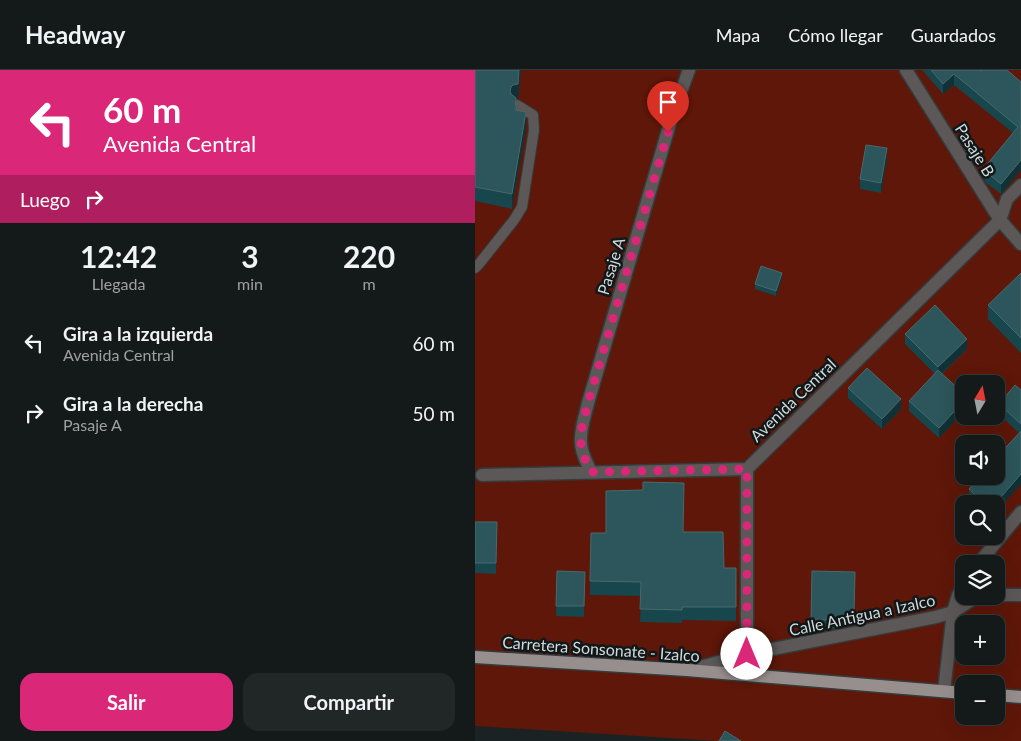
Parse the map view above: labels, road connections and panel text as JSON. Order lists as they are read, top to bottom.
{
  "streets": {
    "main road": ["Carretera Sonsonate - Izalco"],
    "street": [
      "Pasaje B",
      "Pasaje A",
      "Avenida Central",
      "Calle Antigua a Izalco"
    ]
  },
  "crossings": [
    ["Pasaje B", "Avenida Central"],
    ["Calle Antigua a Izalco", "Carretera Sonsonate - Izalco"]
  ],
  "north": "top",
  "page": {
    "header": "Headway",
    "nav": ["Mapa", "Cómo llegar", "Guardados"],
    "turn": ["60 m", "Avenida Central"],
    "then": "Luego",
    "eta": [
      "12:42",
      "Llegada",
      "3",
      "min",
      "220",
      "m"
    ],
    "list": [
      {
        "name": "Gira a la izquierda",
        "note": "Avenida Central",
        "value": "60 m"
      },
      {
        "name": "Gira a la derecha",
        "note": "Pasaje A",
        "value": "50 m"
      }
    ],
    "map_buttons": ["+", "−"],
    "buttons": ["Salir", "Compartir"]
  }
}
